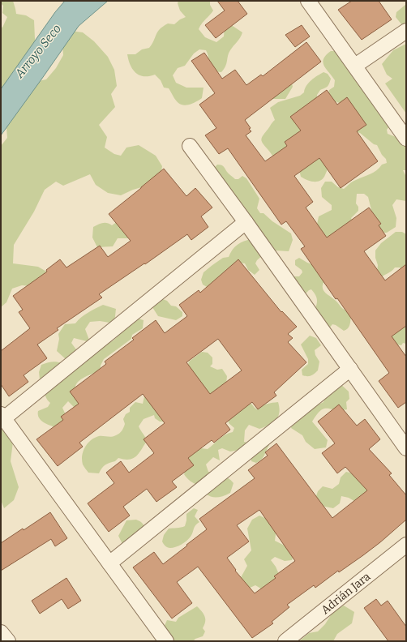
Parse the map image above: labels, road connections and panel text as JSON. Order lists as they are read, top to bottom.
{
  "streets": {
    "street": ["Adrián Jara"]
  },
  "water": ["Arroyo Seco"]
}
